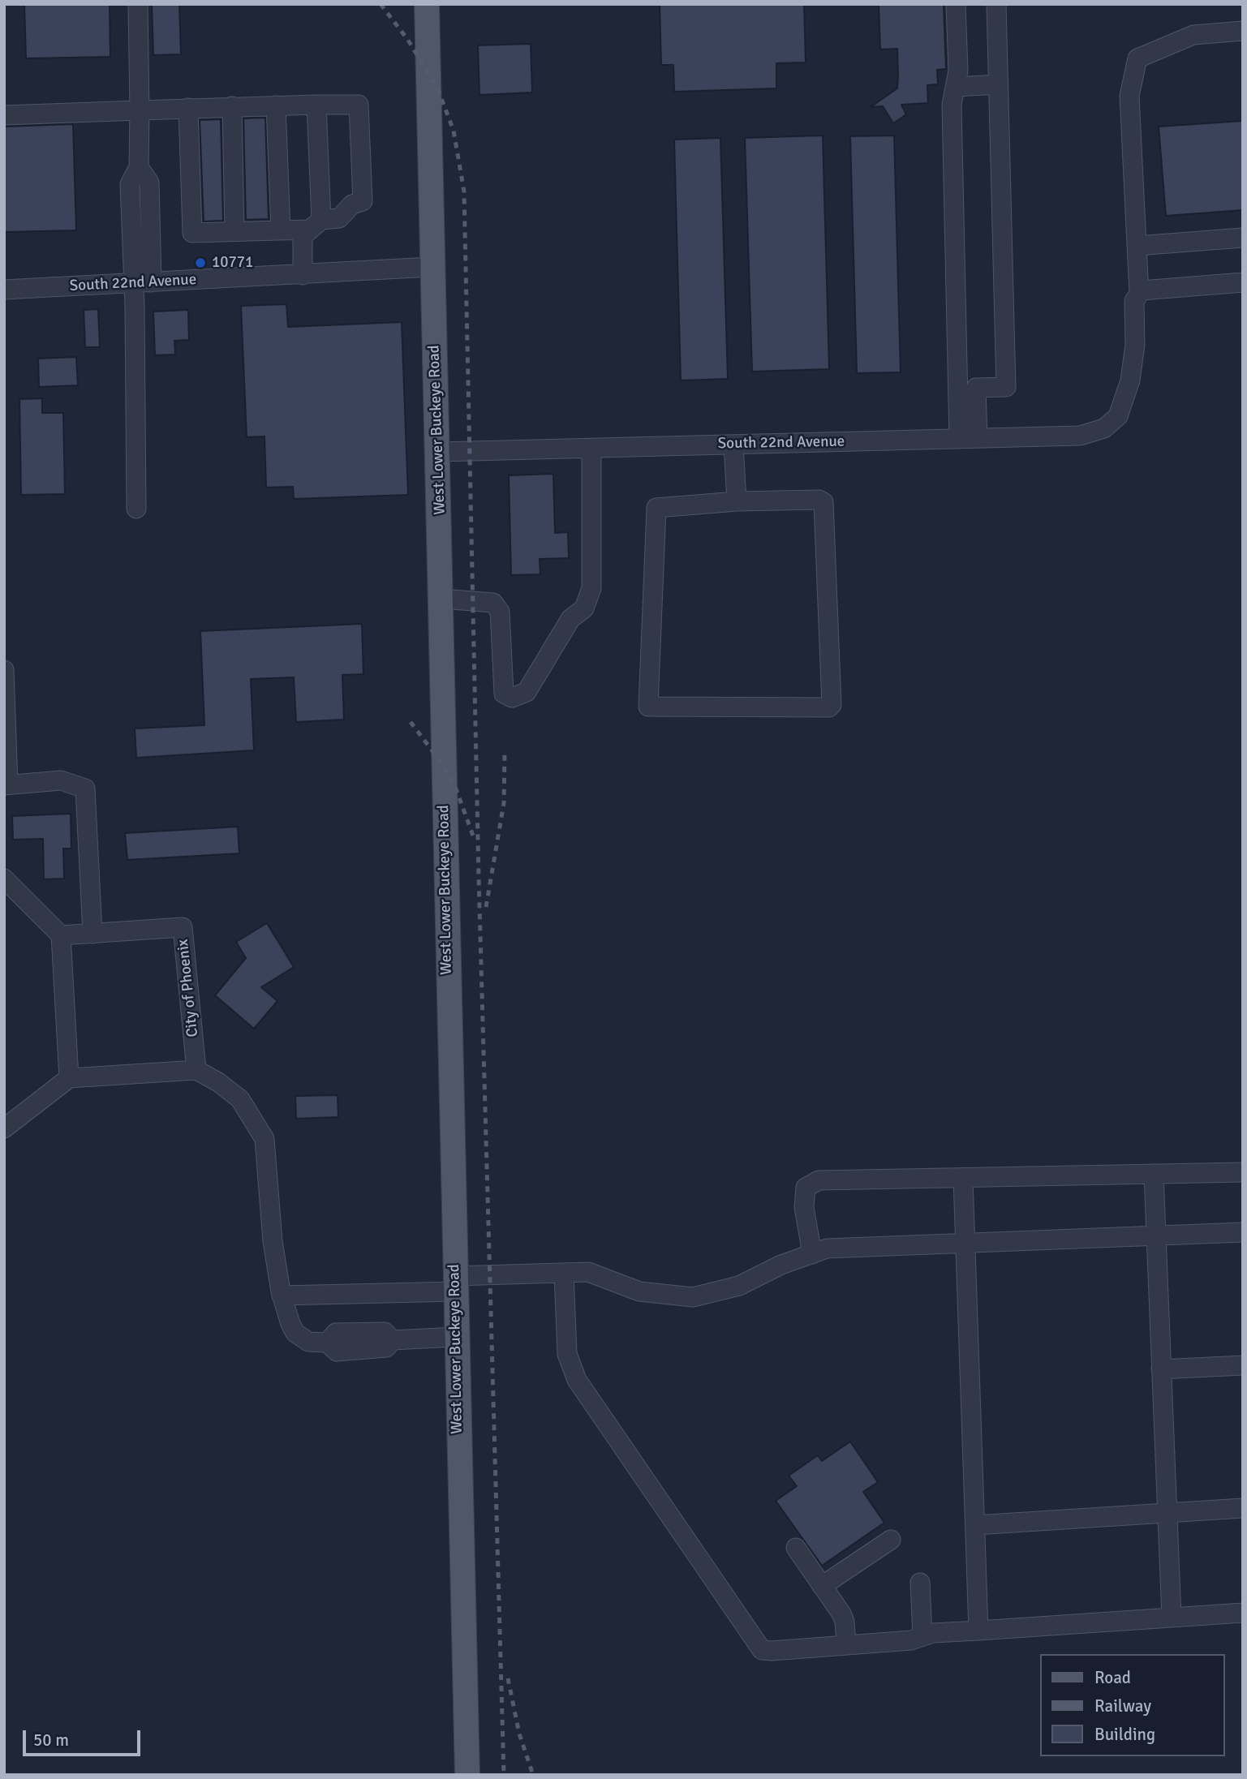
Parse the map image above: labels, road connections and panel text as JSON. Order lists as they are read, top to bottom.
{
  "streets": {
    "main road": ["West Lower Buckeye Road"],
    "street": ["South 22nd Avenue", "City of Phoenix"]
  },
  "crossings": [
    ["South 22nd Avenue", "West Lower Buckeye Road"]
  ],
  "places": ["10771"],
  "legend": ["Road", "Railway", "Building"],
  "scale_bar": "50 m"
}
